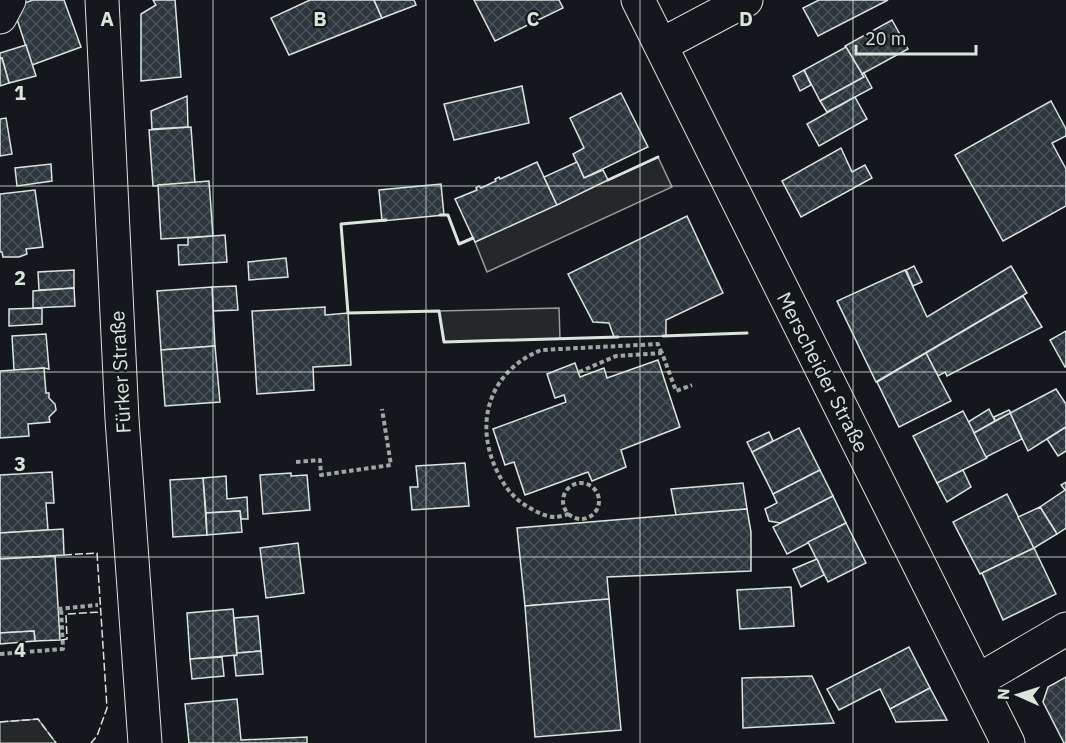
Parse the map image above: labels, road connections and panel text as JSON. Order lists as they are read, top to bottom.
{
  "streets": {
    "street": ["Fürker Straße", "Merscheider Straße"]
  },
  "scale_bar": "20 m",
  "north": "left",
  "grid": {
    "columns": [
      "A",
      "B",
      "C",
      "D"
    ],
    "rows": [
      "1",
      "2",
      "3",
      "4"
    ]
  }
}
